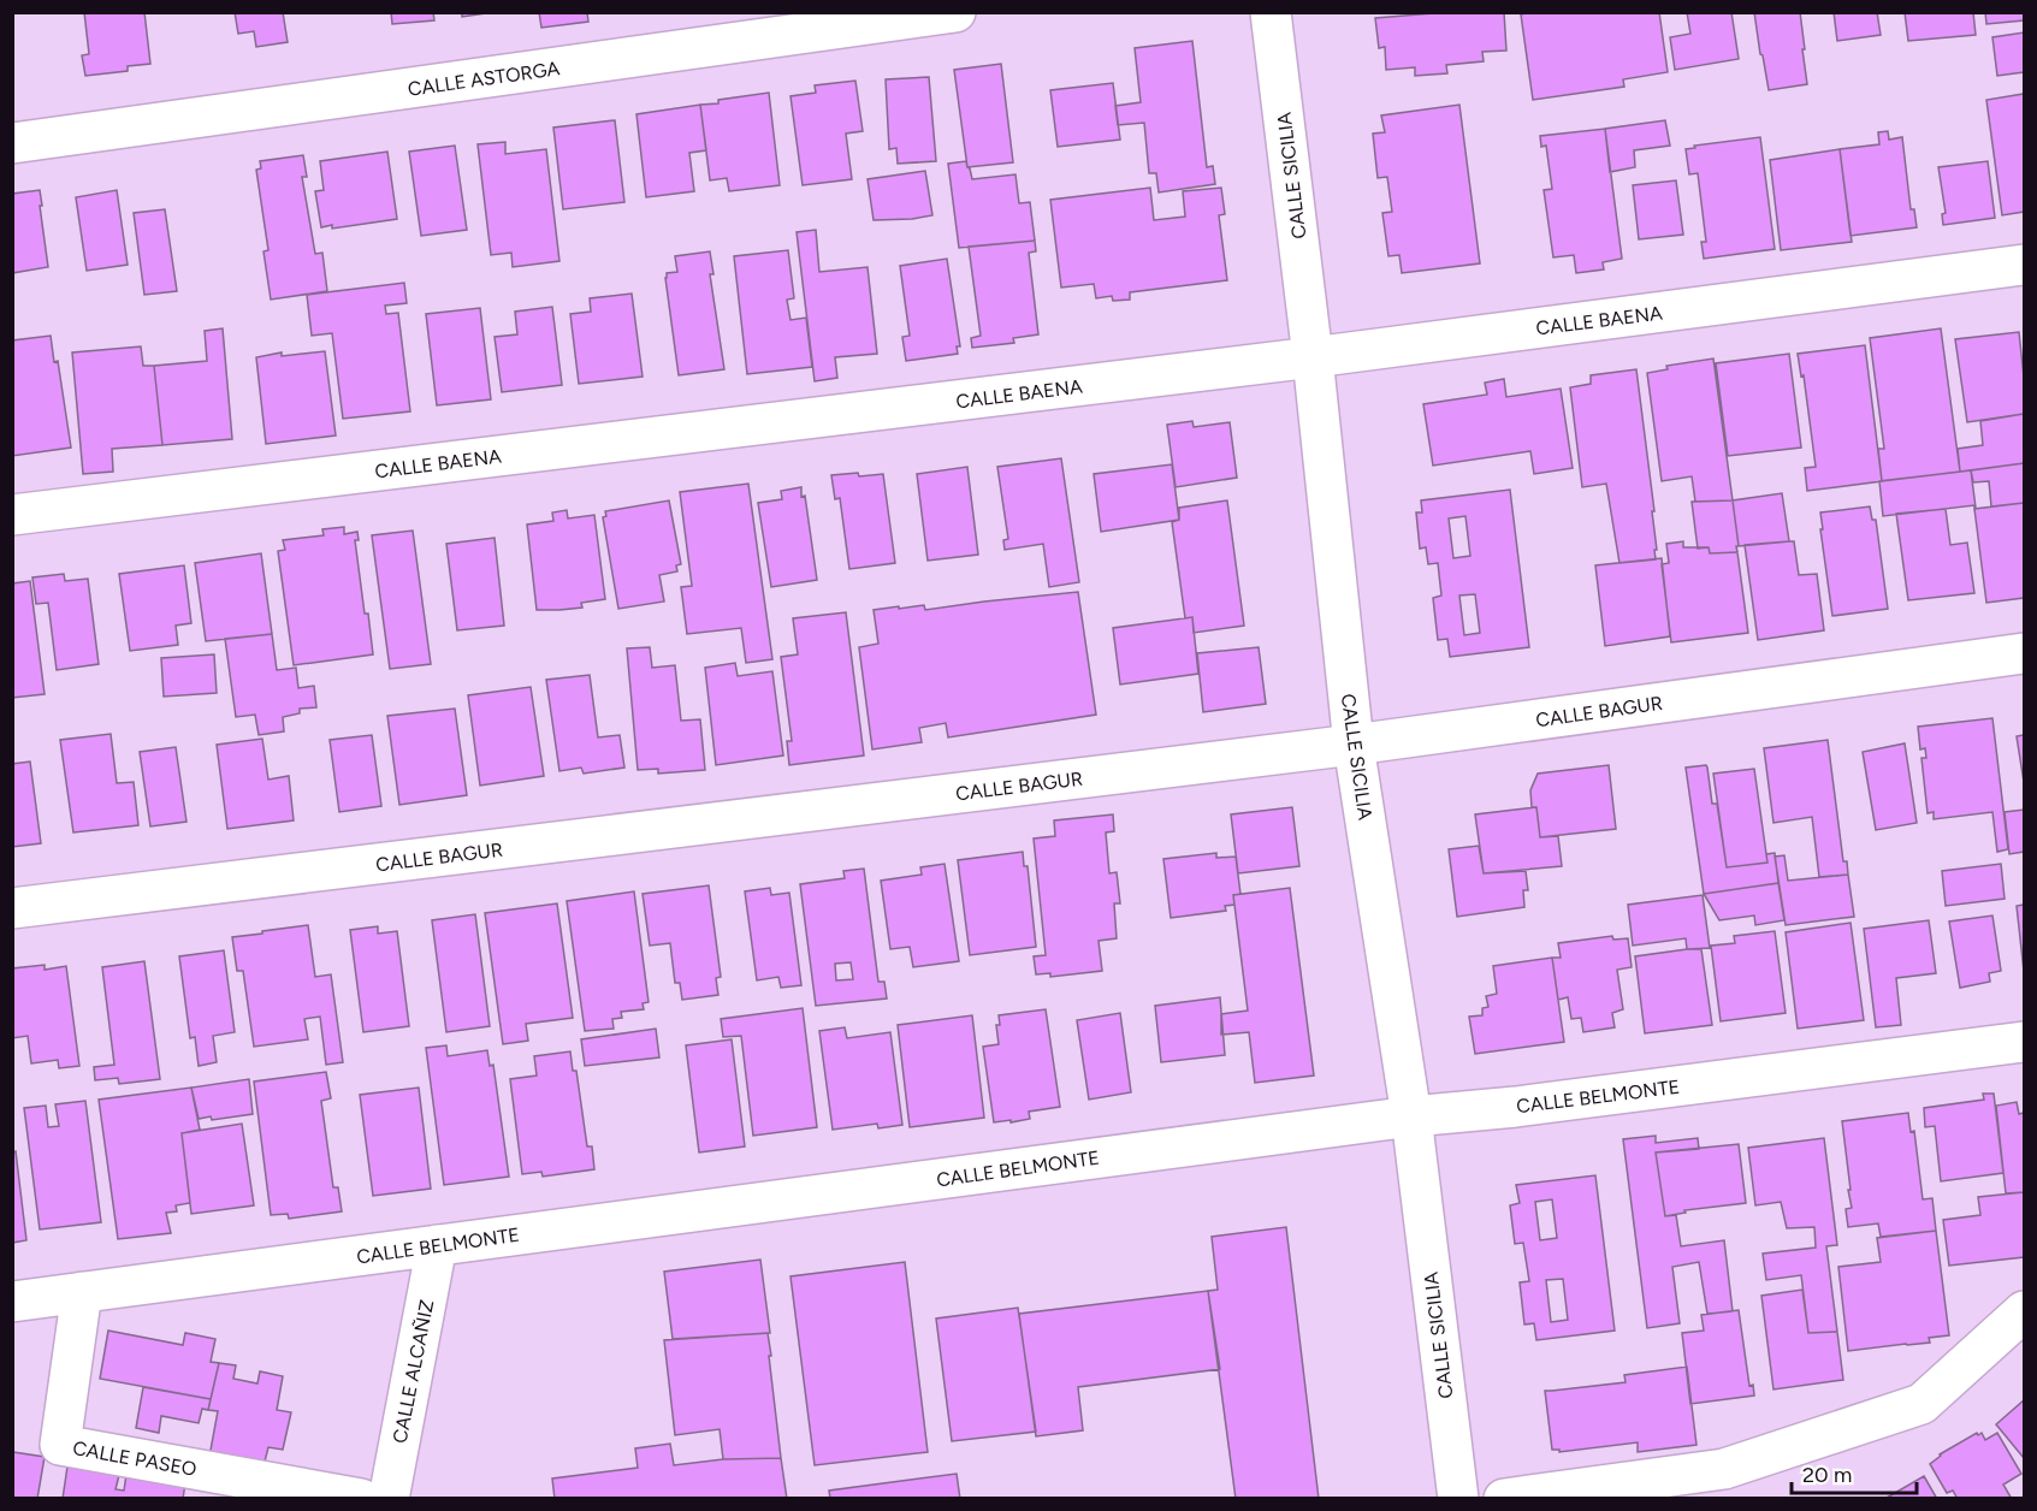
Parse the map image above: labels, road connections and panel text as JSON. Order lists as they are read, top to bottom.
{
  "streets": {
    "street": [
      "CALLE ASTORGA",
      "CALLE SICILIA",
      "CALLE BAENA",
      "CALLE BAGUR",
      "CALLE BELMONTE",
      "CALLE ALCAÑIZ",
      "CALLE PASEO"
    ]
  },
  "crossings": [
    ["CALLE SICILIA", "CALLE BAENA"],
    ["CALLE SICILIA", "CALLE BAGUR"],
    ["CALLE SICILIA", "CALLE BELMONTE"],
    ["CALLE BELMONTE", "CALLE ALCAÑIZ"],
    ["CALLE BELMONTE", "CALLE PASEO"]
  ],
  "scale_bar": "20 m"
}
